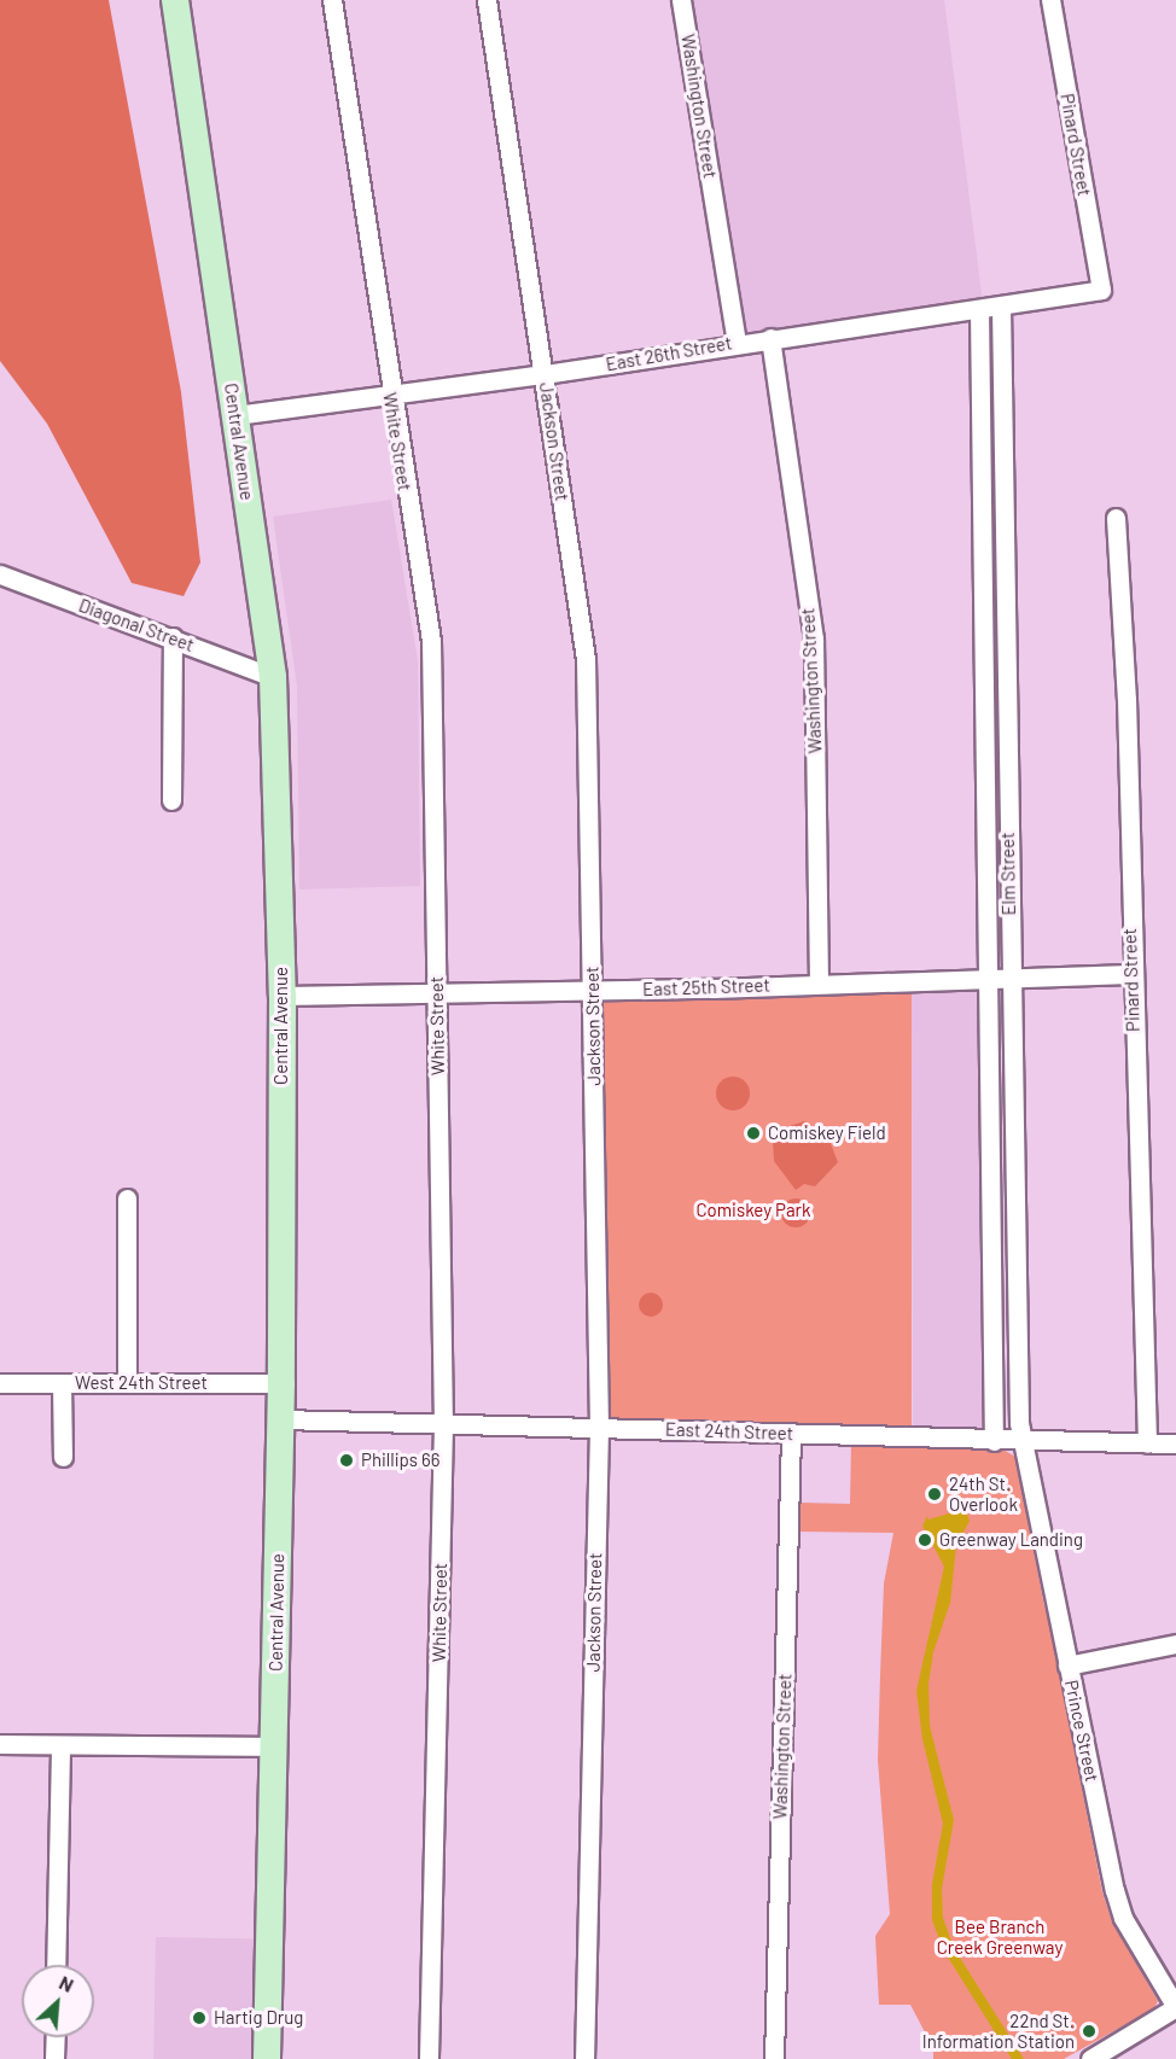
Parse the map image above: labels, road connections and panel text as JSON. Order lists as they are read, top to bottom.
{
  "streets": {
    "main road": ["Central Avenue"],
    "street": [
      "Washington Street",
      "Pinard Street",
      "East 26th Street",
      "White Street",
      "Jackson Street",
      "Diagonal Street",
      "Elm Street",
      "East 25th Street",
      "West 24th Street",
      "East 24th Street",
      "Prince Street"
    ]
  },
  "crossings": [
    ["Washington Street", "East 26th Street"],
    ["Washington Street", "East 25th Street"],
    ["Washington Street", "East 24th Street"],
    ["Pinard Street", "East 26th Street"],
    ["Pinard Street", "East 25th Street"],
    ["Pinard Street", "East 24th Street"],
    ["East 26th Street", "Central Avenue"],
    ["East 26th Street", "White Street"],
    ["East 26th Street", "Jackson Street"],
    ["East 26th Street", "Elm Street"],
    ["Central Avenue", "Diagonal Street"],
    ["Central Avenue", "East 25th Street"],
    ["Central Avenue", "West 24th Street"],
    ["Central Avenue", "East 24th Street"],
    ["White Street", "East 25th Street"],
    ["White Street", "East 24th Street"],
    ["Jackson Street", "East 25th Street"],
    ["Jackson Street", "East 24th Street"],
    ["Elm Street", "East 25th Street"],
    ["Elm Street", "East 24th Street"],
    ["Elm Street", "Prince Street"],
    ["East 24th Street", "Prince Street"]
  ],
  "parks": ["Comiskey Park", "Bee Branch Creek Greenway"],
  "places": [
    "Comiskey Field",
    "Phillips 66",
    "24th St. Overlook",
    "Greenway Landing",
    "Hartig Drug",
    "22nd St. Information Station"
  ],
  "north": "top right"
}
